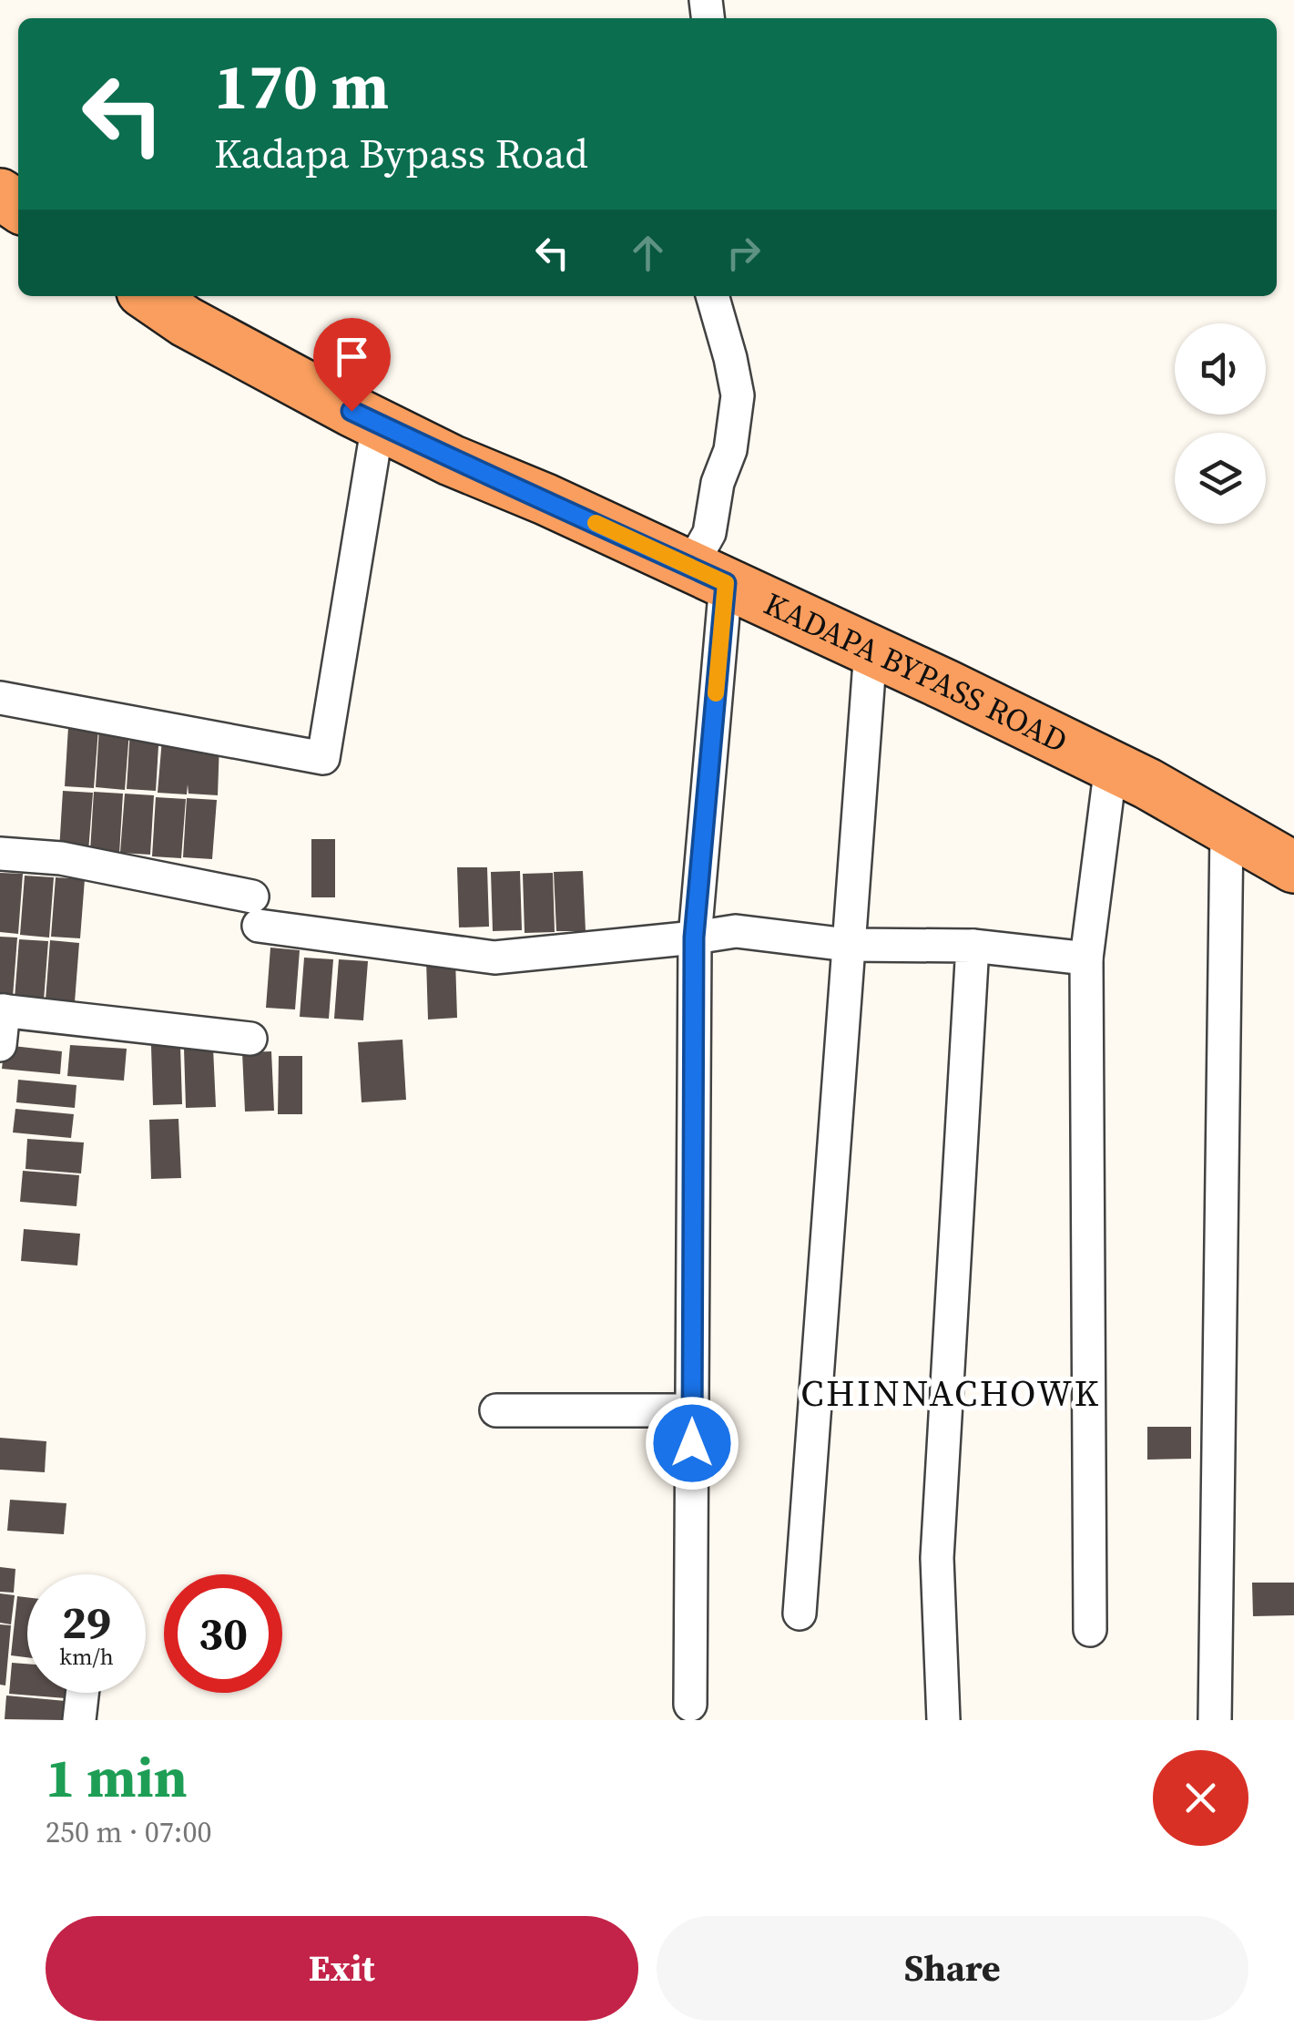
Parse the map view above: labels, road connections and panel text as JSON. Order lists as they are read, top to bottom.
{
  "streets": {
    "highway": ["KADAPA BYPASS ROAD"]
  },
  "districts": ["CHINNACHOWK"],
  "page": {
    "turn": ["170 m", "Kadapa Bypass Road"],
    "speed": "29 km/h",
    "limit": "30",
    "heading": ["1 min", "250 m · 07:00"],
    "buttons": ["Exit", "Share"]
  }
}
